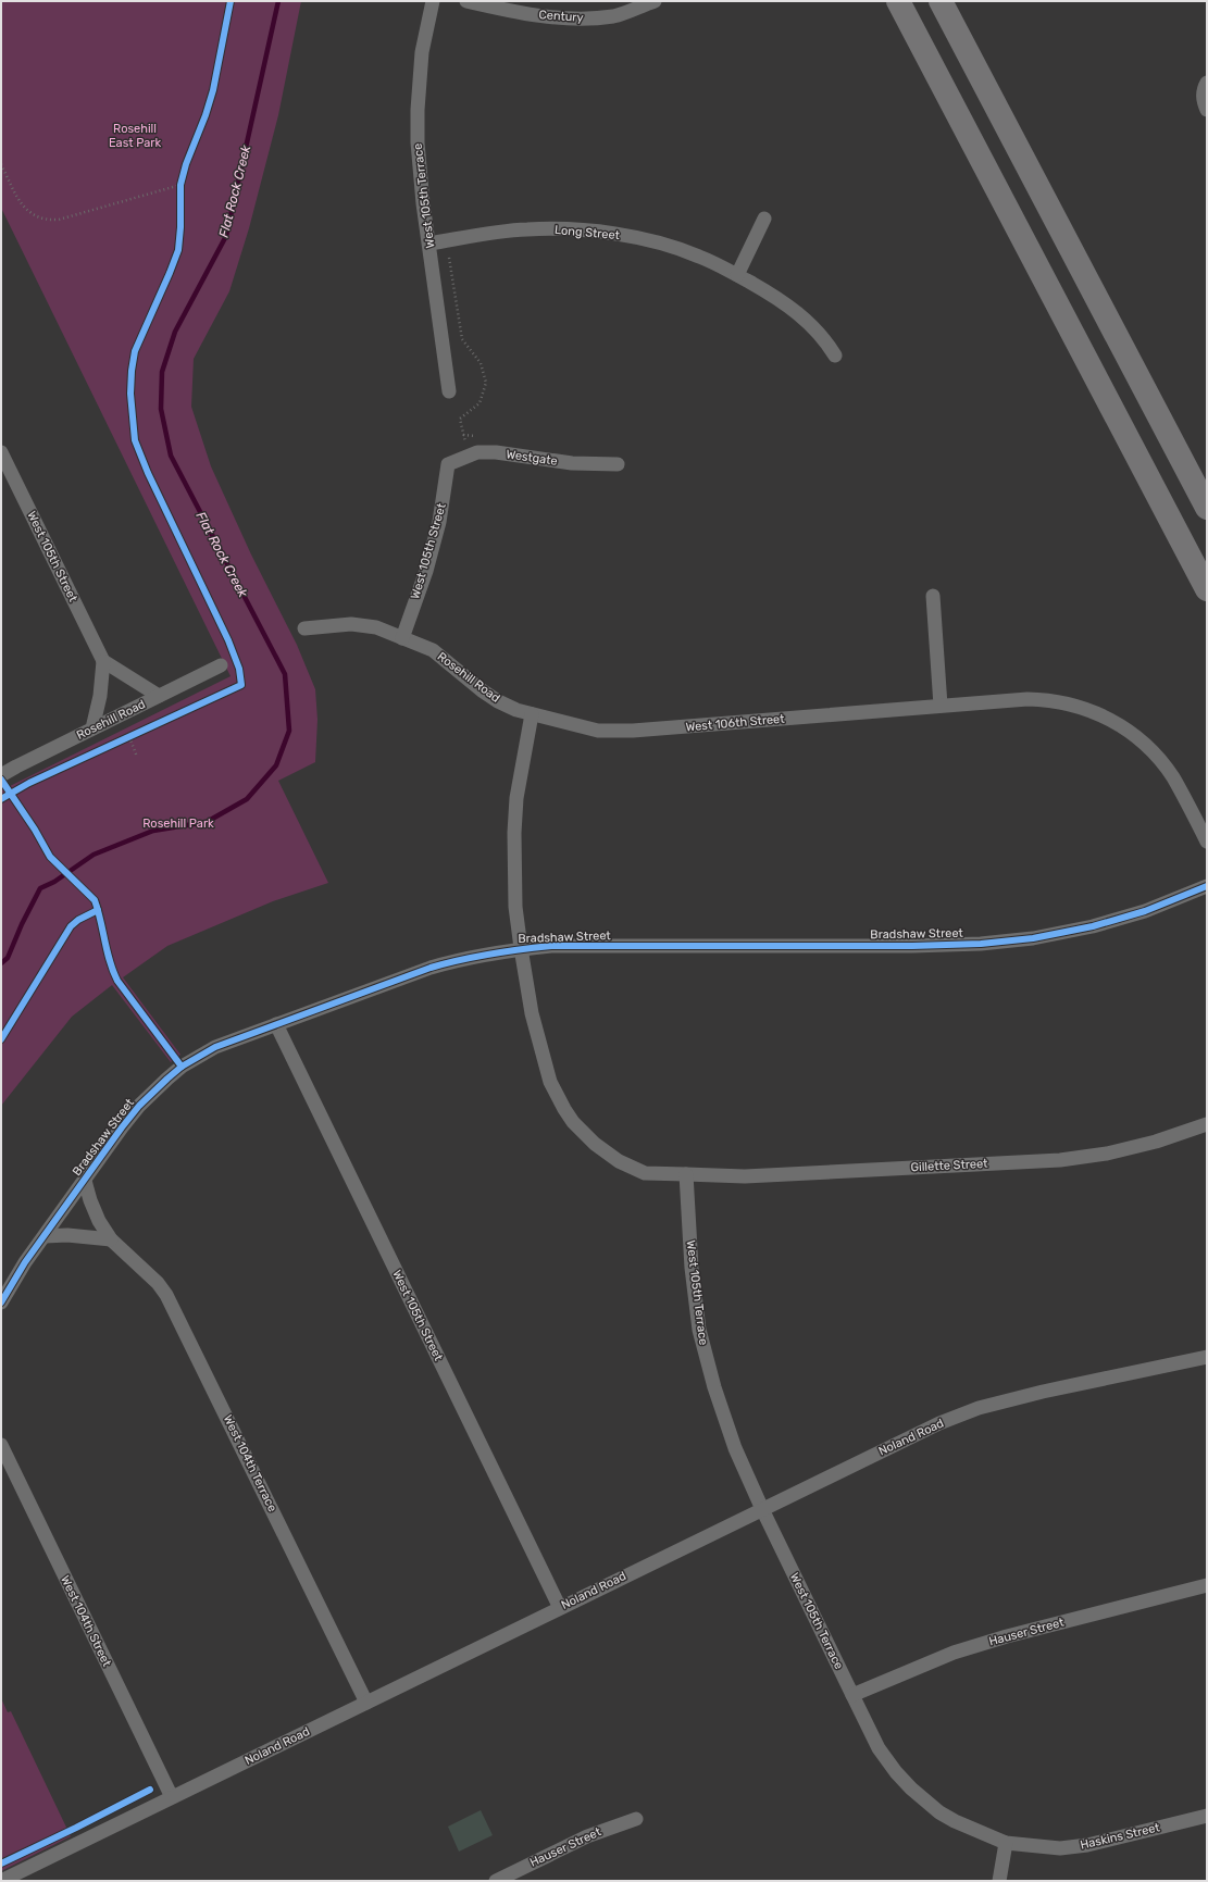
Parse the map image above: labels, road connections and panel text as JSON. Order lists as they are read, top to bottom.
{
  "streets": {
    "street": [
      "Century",
      "West 105th Terrace",
      "Long Street",
      "Westgate",
      "West 105th Street",
      "Rosehill Road",
      "West 106th Street",
      "Bradshaw Street",
      "Gillette Street",
      "Noland Road",
      "West 104th Terrace",
      "West 104th Street",
      "Hauser Street",
      "Haskins Street"
    ]
  },
  "crossings": [
    ["West 105th Terrace", "Long Street"],
    ["West 105th Terrace", "Gillette Street"],
    ["West 105th Terrace", "Noland Road"],
    ["West 105th Terrace", "Hauser Street"],
    ["West 105th Terrace", "Haskins Street"],
    ["Westgate", "West 105th Street"],
    ["West 105th Street", "Rosehill Road"],
    ["West 105th Street", "Bradshaw Street"],
    ["West 105th Street", "Noland Road"],
    ["Rosehill Road", "West 106th Street"],
    ["Bradshaw Street", "West 104th Terrace"],
    ["Noland Road", "West 104th Terrace"],
    ["Noland Road", "West 104th Street"]
  ],
  "water": ["Flat Rock Creek"],
  "parks": ["Rosehill East Park", "Rosehill Park"]
}
